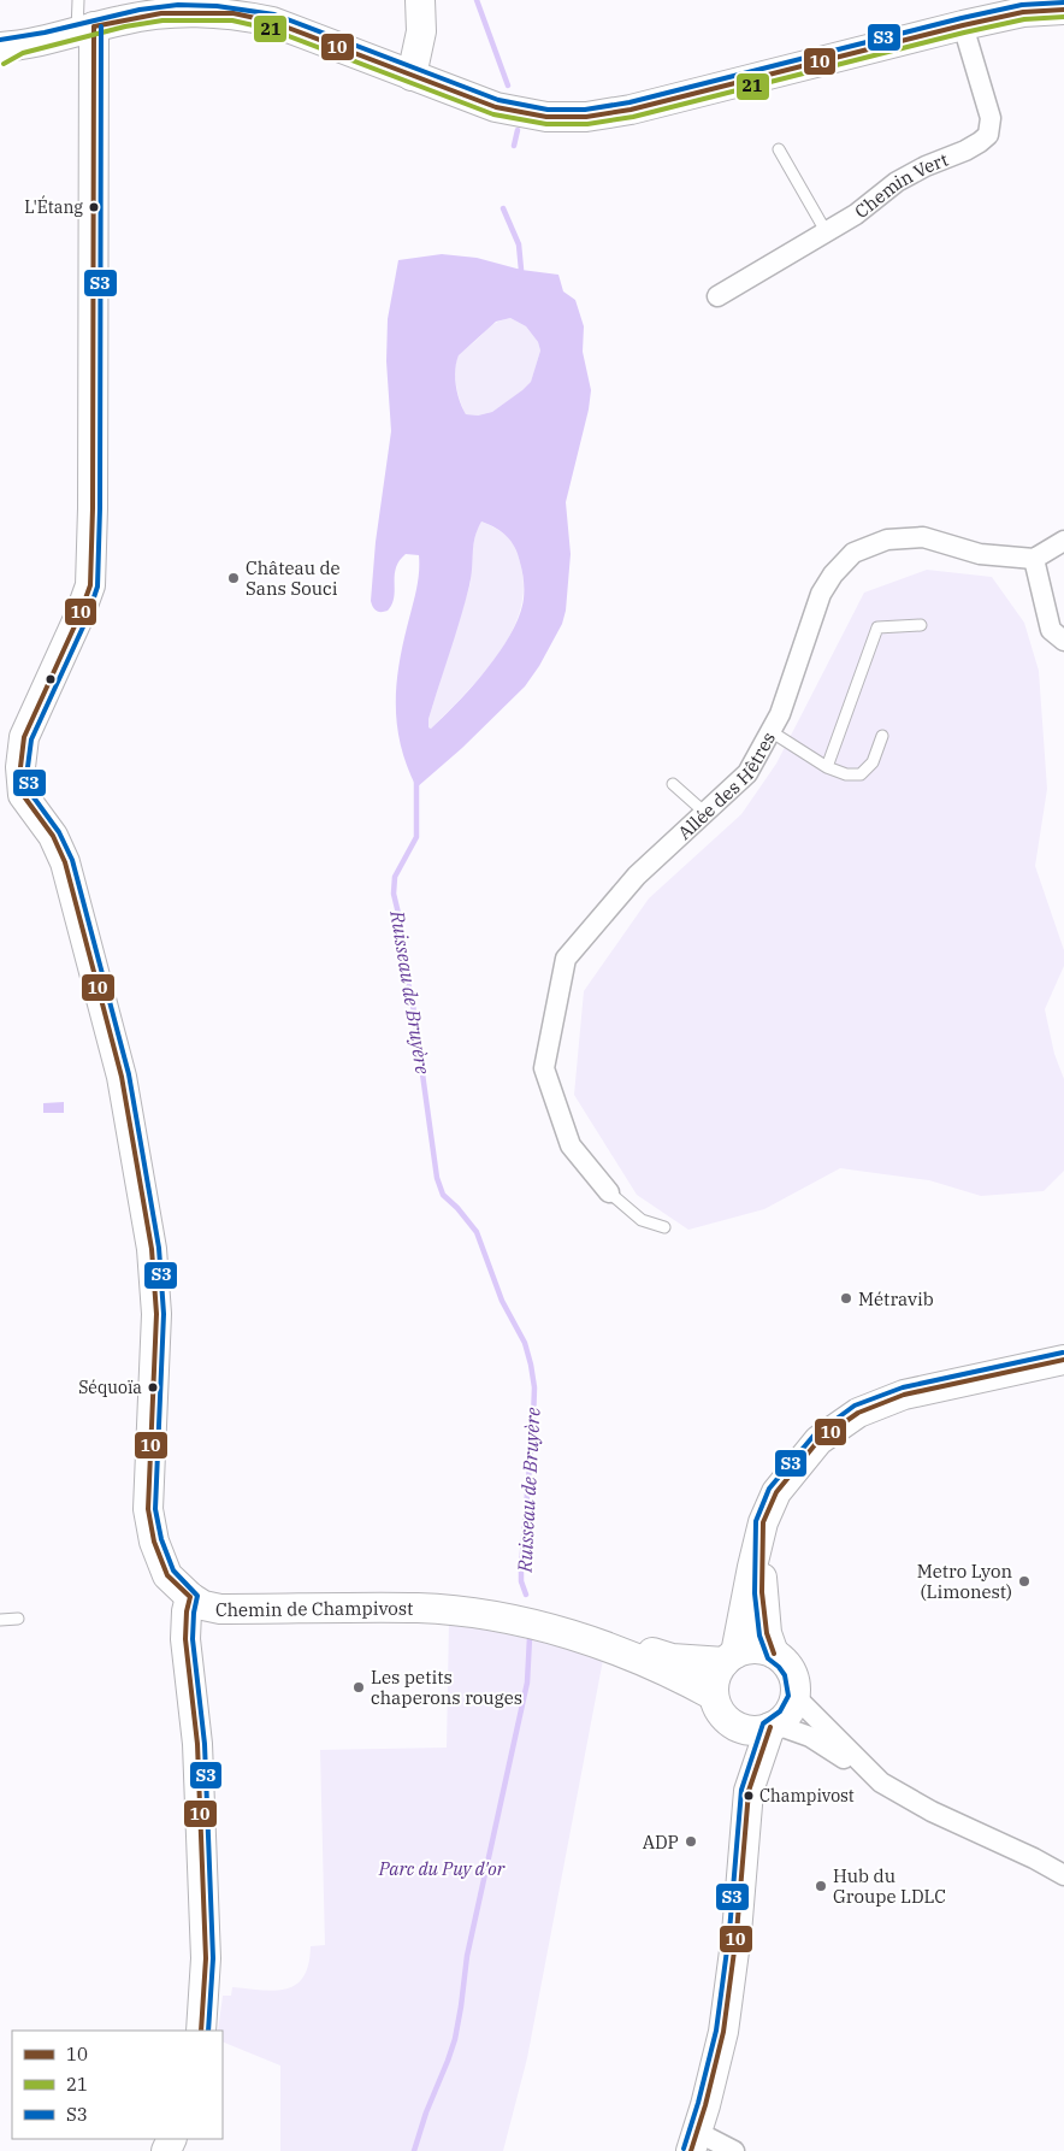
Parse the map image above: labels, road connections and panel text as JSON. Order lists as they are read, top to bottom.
{
  "streets": {
    "street": ["Chemin Vert", "Allée des Hêtres", "Chemin de Champivost"]
  },
  "water": ["Ruisseau de Bruyère"],
  "parks": ["Parc du Puy d'or"],
  "places": [
    "L'Étang",
    "Château de Sans Souci",
    "Métravib",
    "Séquoïa",
    "Metro Lyon (Limonest)",
    "Les petits chaperons rouges",
    "Champivost",
    "ADP",
    "Hub du Groupe LDLC"
  ],
  "lines": ["transit line S3", "transit line 10", "transit line 21"],
  "legend": ["10", "21", "S3"]
}
